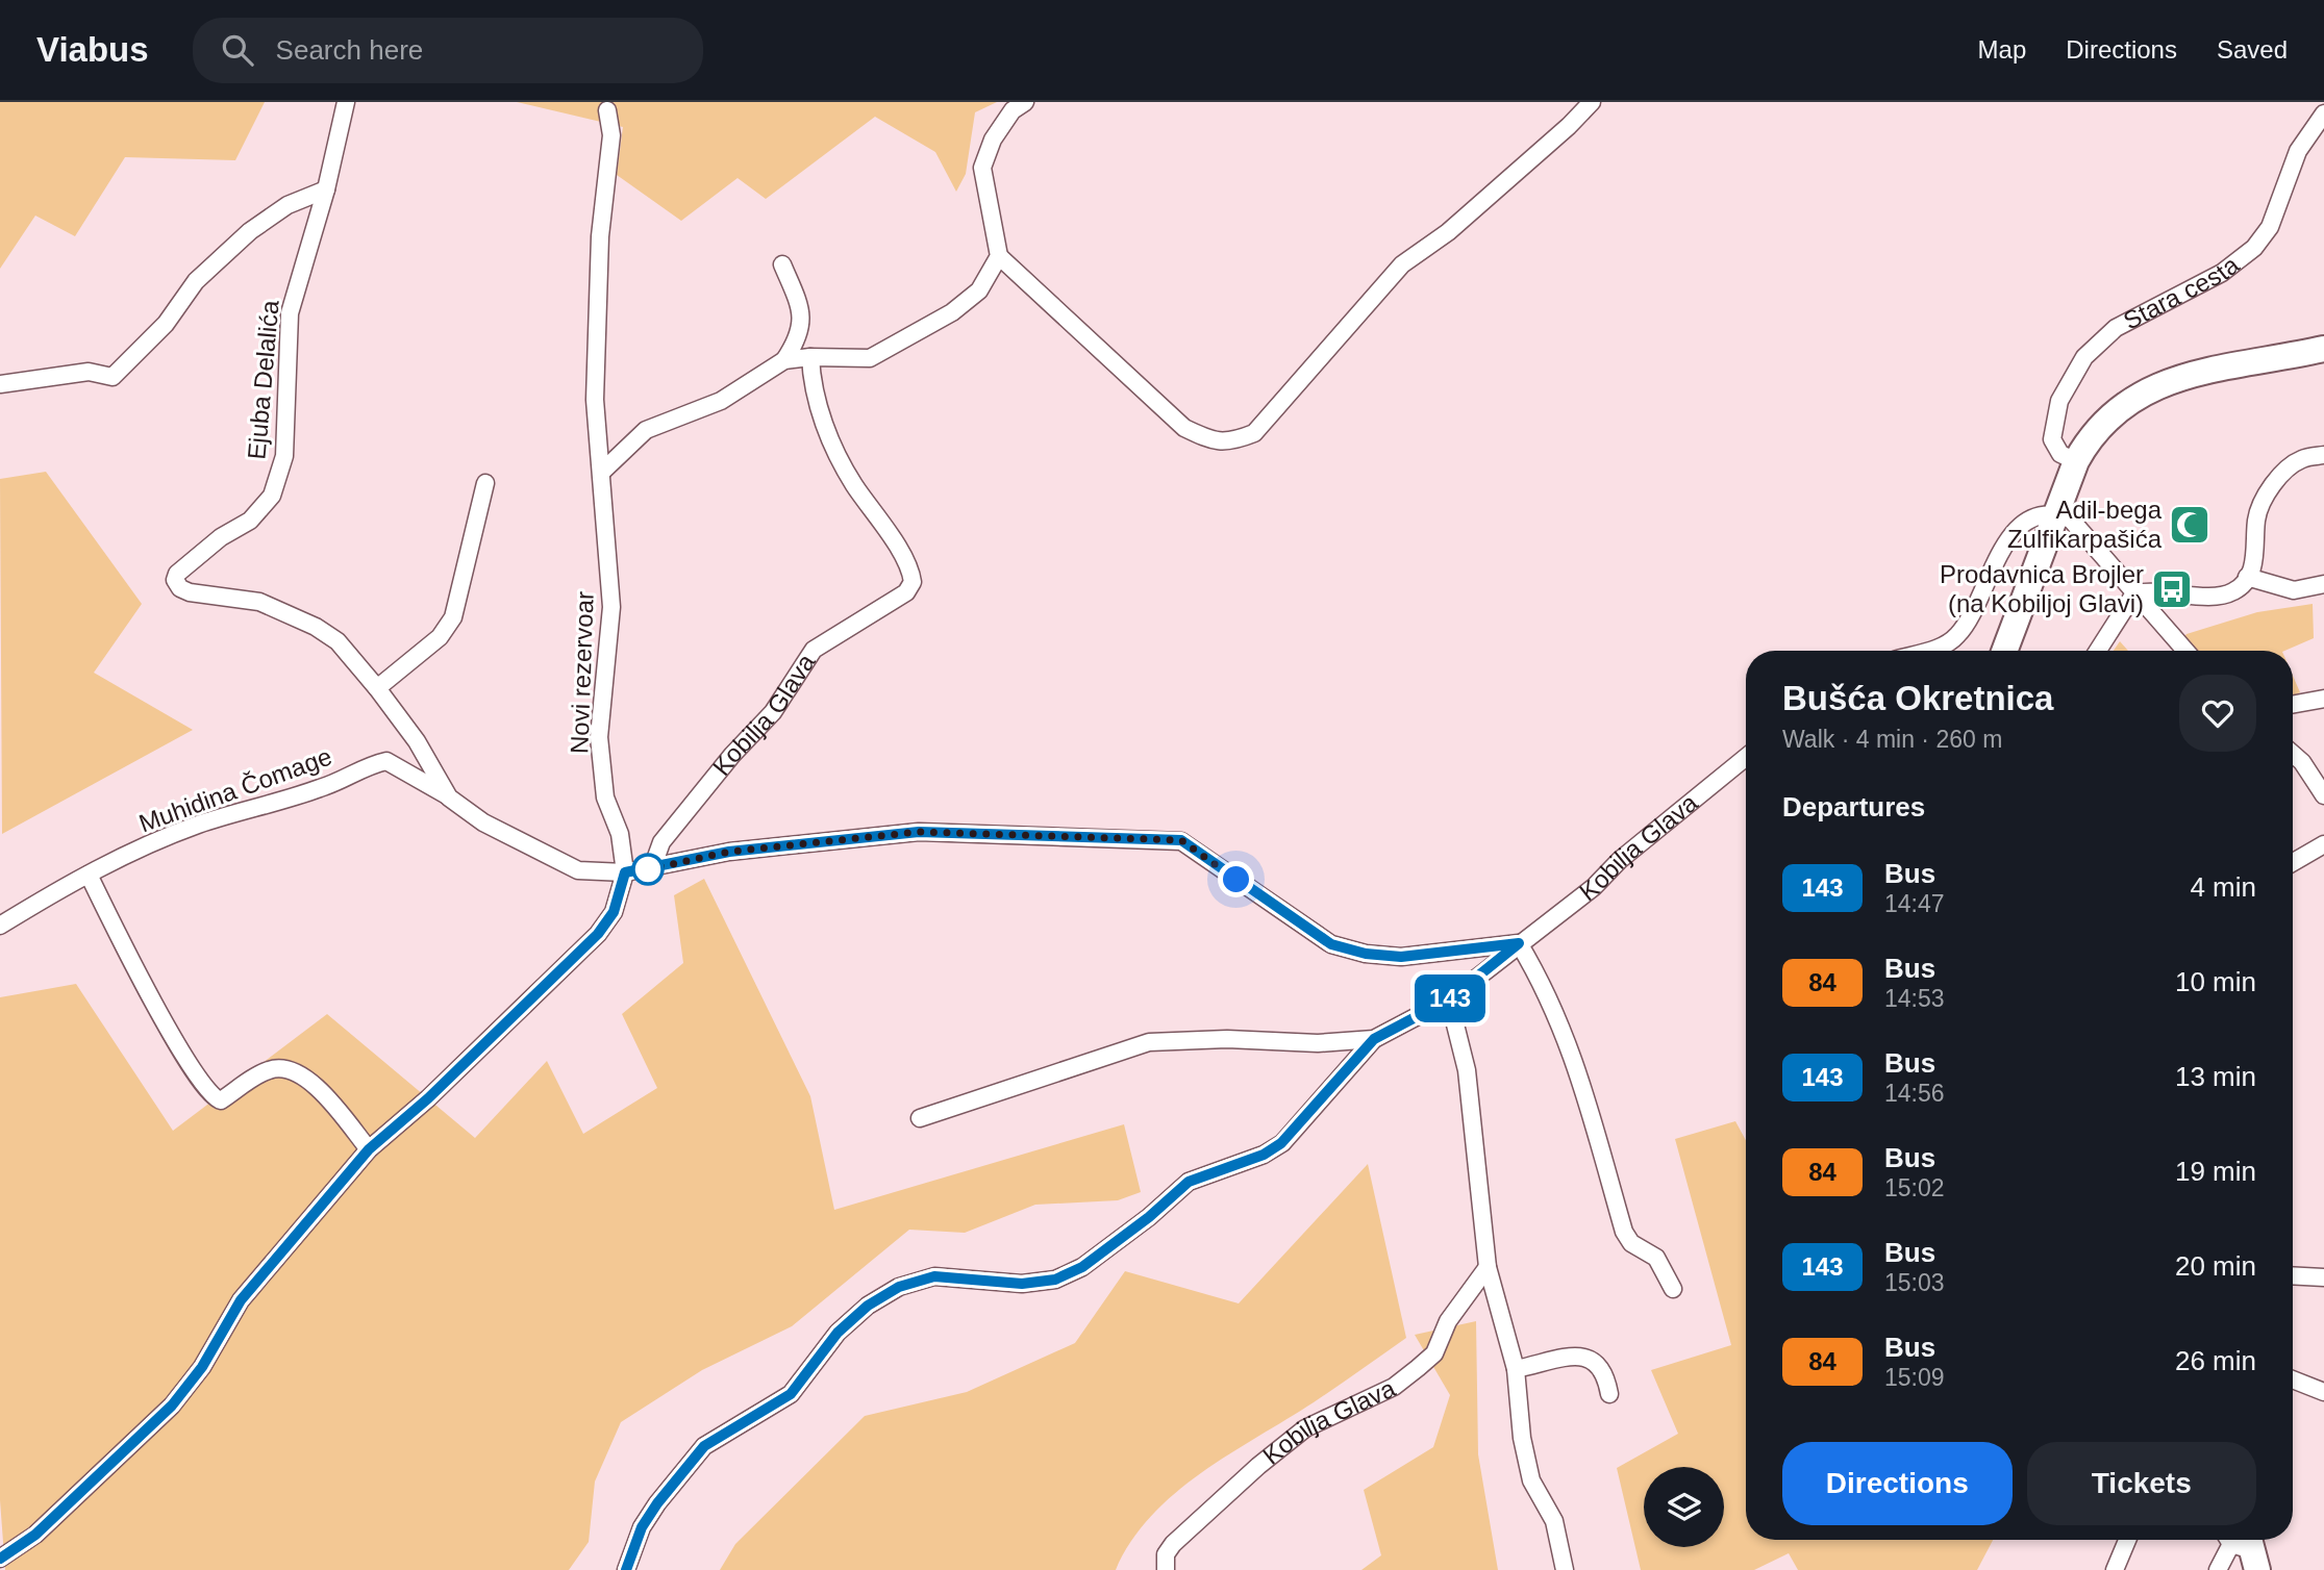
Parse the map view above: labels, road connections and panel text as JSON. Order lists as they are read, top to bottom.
{
  "streets": {
    "street": [
      "Stara cesta",
      "Ejuba Delalića",
      "Novi rezervoar",
      "Kobilja Glava",
      "Muhidina Čomage"
    ]
  },
  "crossings": [
    ["Ejuba Delalića", "Novi rezervoar"],
    ["Ejuba Delalića", "Muhidina Čomage"]
  ],
  "places": {
    "mosque": ["Adil-bega Zulfikarpašića"],
    "bus stop": ["Prodavnica Brojler (na Kobiljoj Glavi)"]
  },
  "lines": ["bus line 143"],
  "page": {
    "header": "Viabus",
    "search": "Search here",
    "nav": ["Map", "Directions", "Saved"],
    "on_map": "143",
    "heading": [
      ["Bušća Okretnica", "Walk · 4 min · 260 m"],
      "Departures"
    ],
    "list": [
      {
        "mark": "143",
        "name": "Bus",
        "note": "14:47",
        "value": "4 min"
      },
      {
        "mark": "84",
        "name": "Bus",
        "note": "14:53",
        "value": "10 min"
      },
      {
        "mark": "143",
        "name": "Bus",
        "note": "14:56",
        "value": "13 min"
      },
      {
        "mark": "84",
        "name": "Bus",
        "note": "15:02",
        "value": "19 min"
      },
      {
        "mark": "143",
        "name": "Bus",
        "note": "15:03",
        "value": "20 min"
      },
      {
        "mark": "84",
        "name": "Bus",
        "note": "15:09",
        "value": "26 min"
      }
    ],
    "buttons": ["Directions", "Tickets"]
  }
}
